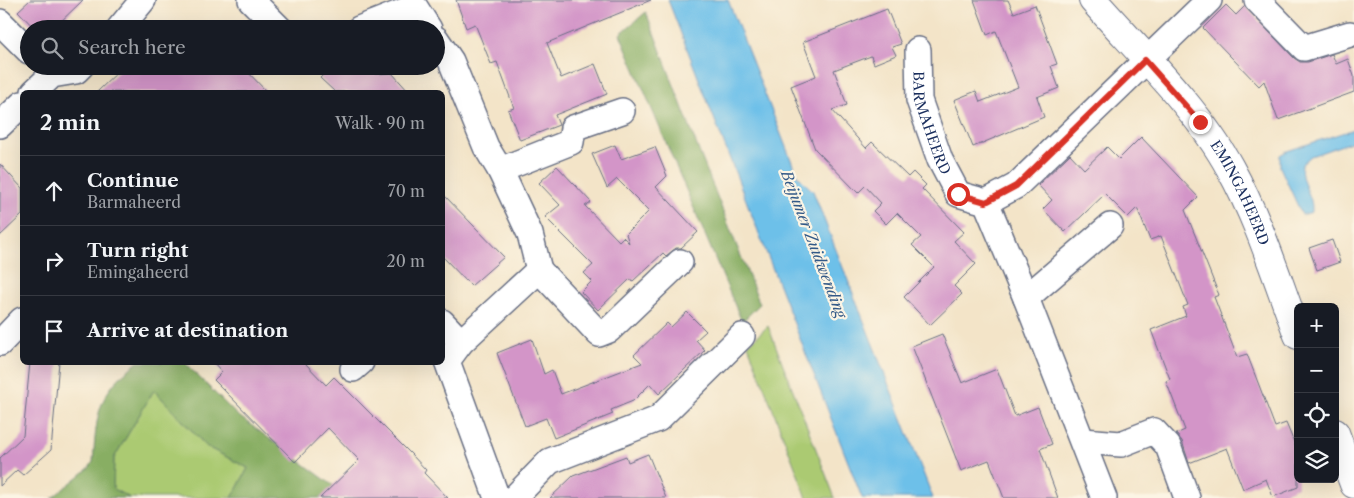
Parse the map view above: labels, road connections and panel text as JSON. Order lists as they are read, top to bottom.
{
  "streets": {
    "street": ["BARMAHEERD", "EMINGAHEERD"]
  },
  "water": ["Beijumer Zuidwending"],
  "page": {
    "search": "Search here",
    "heading": ["2 min", "Walk · 90 m"],
    "list": [
      ["Continue", "Barmaheerd", "70 m"],
      ["Turn right", "Emingaheerd", "20 m"],
      "Arrive at destination"
    ],
    "map_buttons": ["+", "−"]
  }
}
